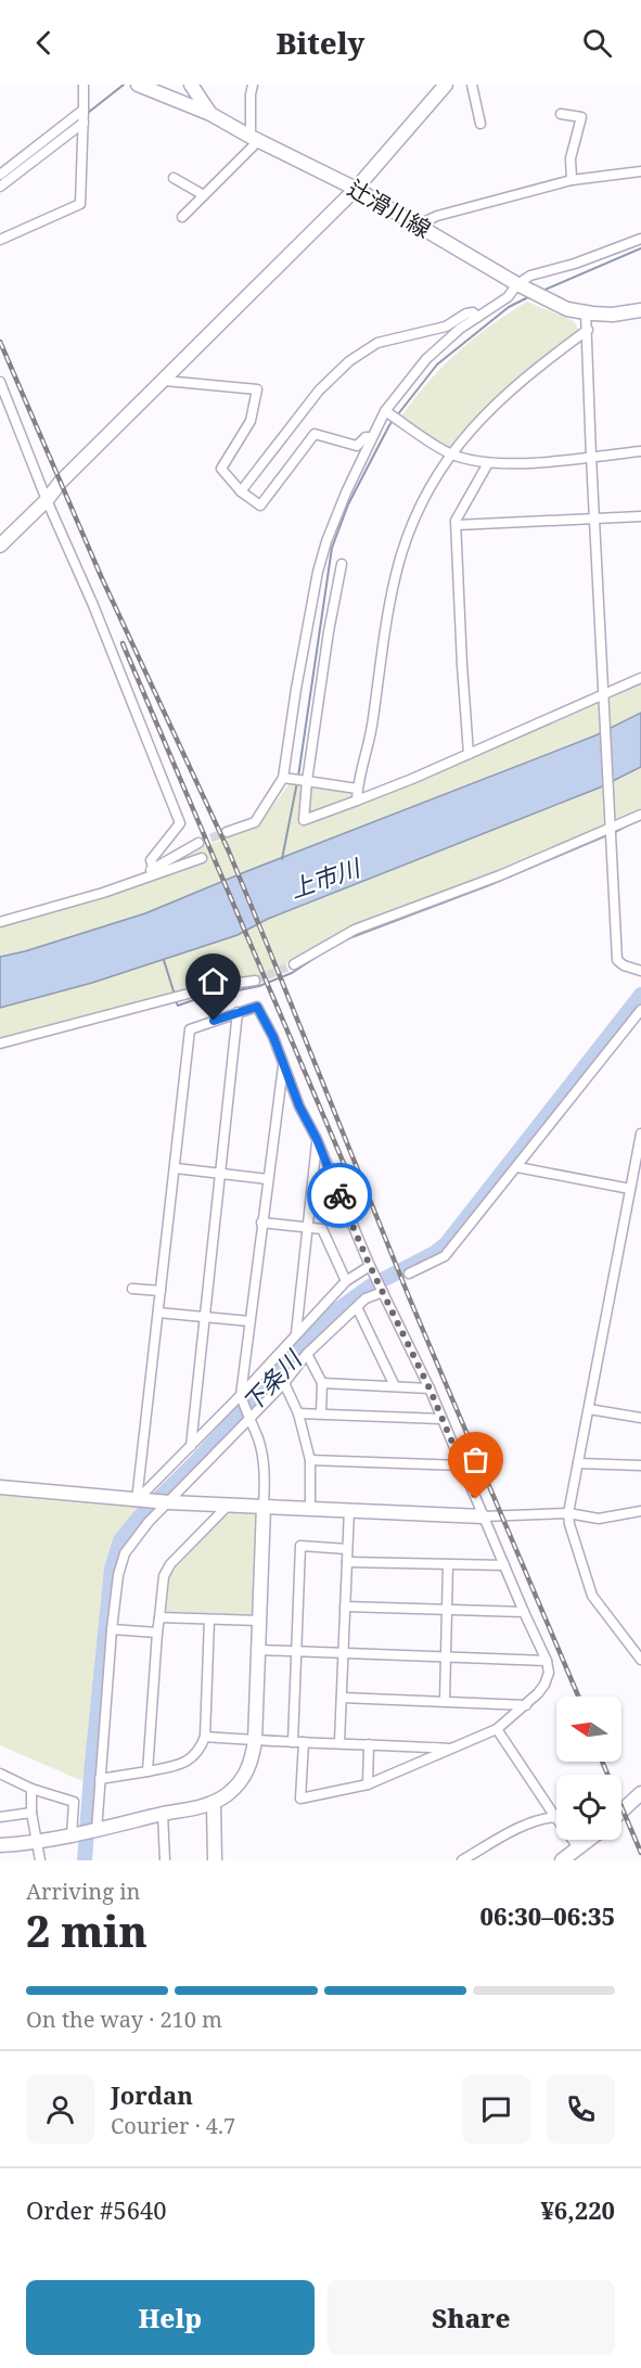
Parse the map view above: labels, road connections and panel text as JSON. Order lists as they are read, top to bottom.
{
  "streets": {
    "street": ["辻滑川線"]
  },
  "water": ["上市川", "下条川"],
  "north": "left",
  "page": {
    "header": "Bitely",
    "heading": ["2 min", "Arriving in", "06:30–06:35"],
    "panel": [
      "Jordan",
      "Courier · 4.7",
      "Order #5640",
      "¥6,220"
    ],
    "bar": "On the way · 210 m",
    "buttons": ["Help", "Share"]
  }
}
